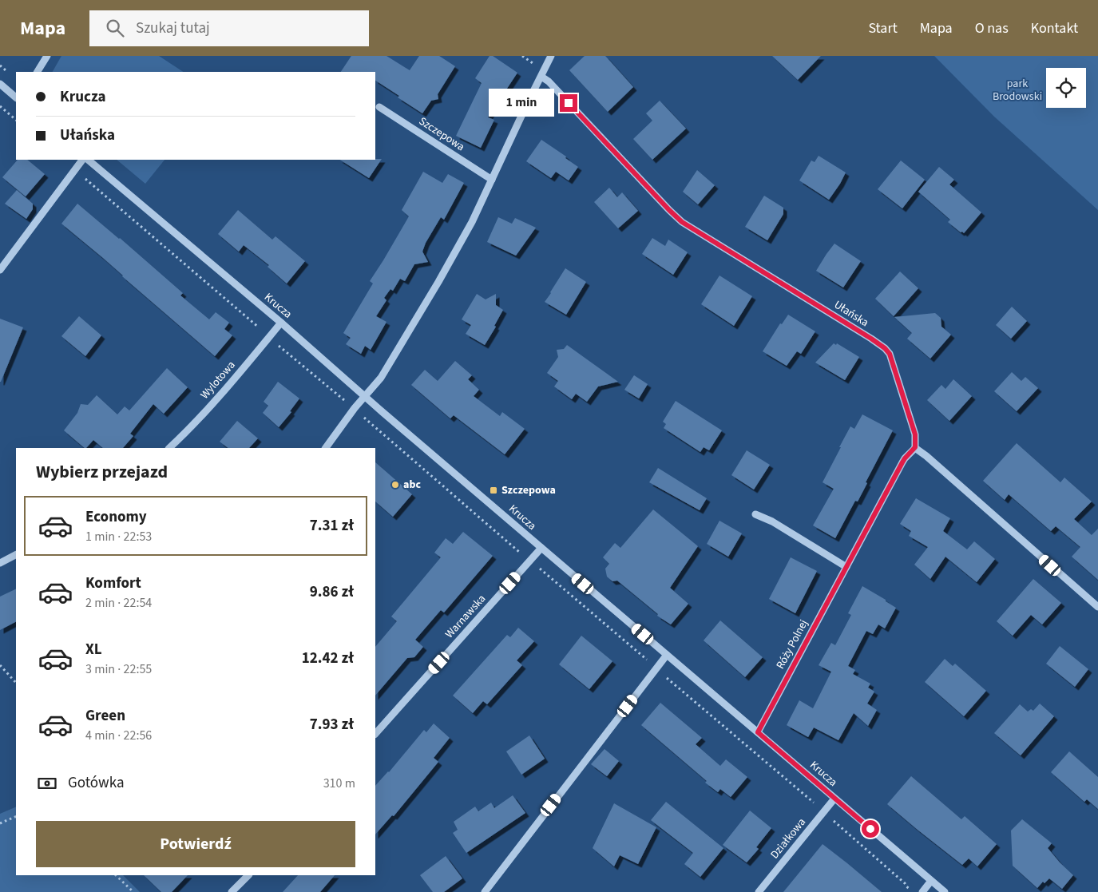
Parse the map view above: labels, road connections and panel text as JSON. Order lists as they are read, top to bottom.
{
  "streets": {
    "street": [
      "Szczepowa",
      "Krucza",
      "Ułańska",
      "Wylotowa",
      "Warnawska",
      "Róży Polnej",
      "Działkowa"
    ]
  },
  "crossings": [
    ["Krucza", "Wylotowa"],
    ["Krucza", "Warnawska"],
    ["Krucza", "Róży Polnej"],
    ["Krucza", "Działkowa"],
    ["Ułańska", "Róży Polnej"]
  ],
  "parks": ["park Brodowski"],
  "places": {
    "other": ["abc"],
    "transit": ["Szczepowa"]
  },
  "page": {
    "header": "Mapa",
    "search": "Szukaj tutaj",
    "nav": [
      "Start",
      "Mapa",
      "O nas",
      "Kontakt"
    ],
    "banner": ["Krucza", "Ułańska"],
    "bubble": "1 min",
    "heading": "Wybierz przejazd",
    "list": [
      {
        "name": "Economy",
        "note": "1 min · 22:53",
        "value": "7.31 zł"
      },
      {
        "name": "Komfort",
        "note": "2 min · 22:54",
        "value": "9.86 zł"
      },
      {
        "name": "XL",
        "note": "3 min · 22:55",
        "value": "12.42 zł"
      },
      {
        "name": "Green",
        "note": "4 min · 22:56",
        "value": "7.93 zł"
      }
    ],
    "pay": ["Gotówka", "310 m"],
    "buttons": "Potwierdź"
  }
}
